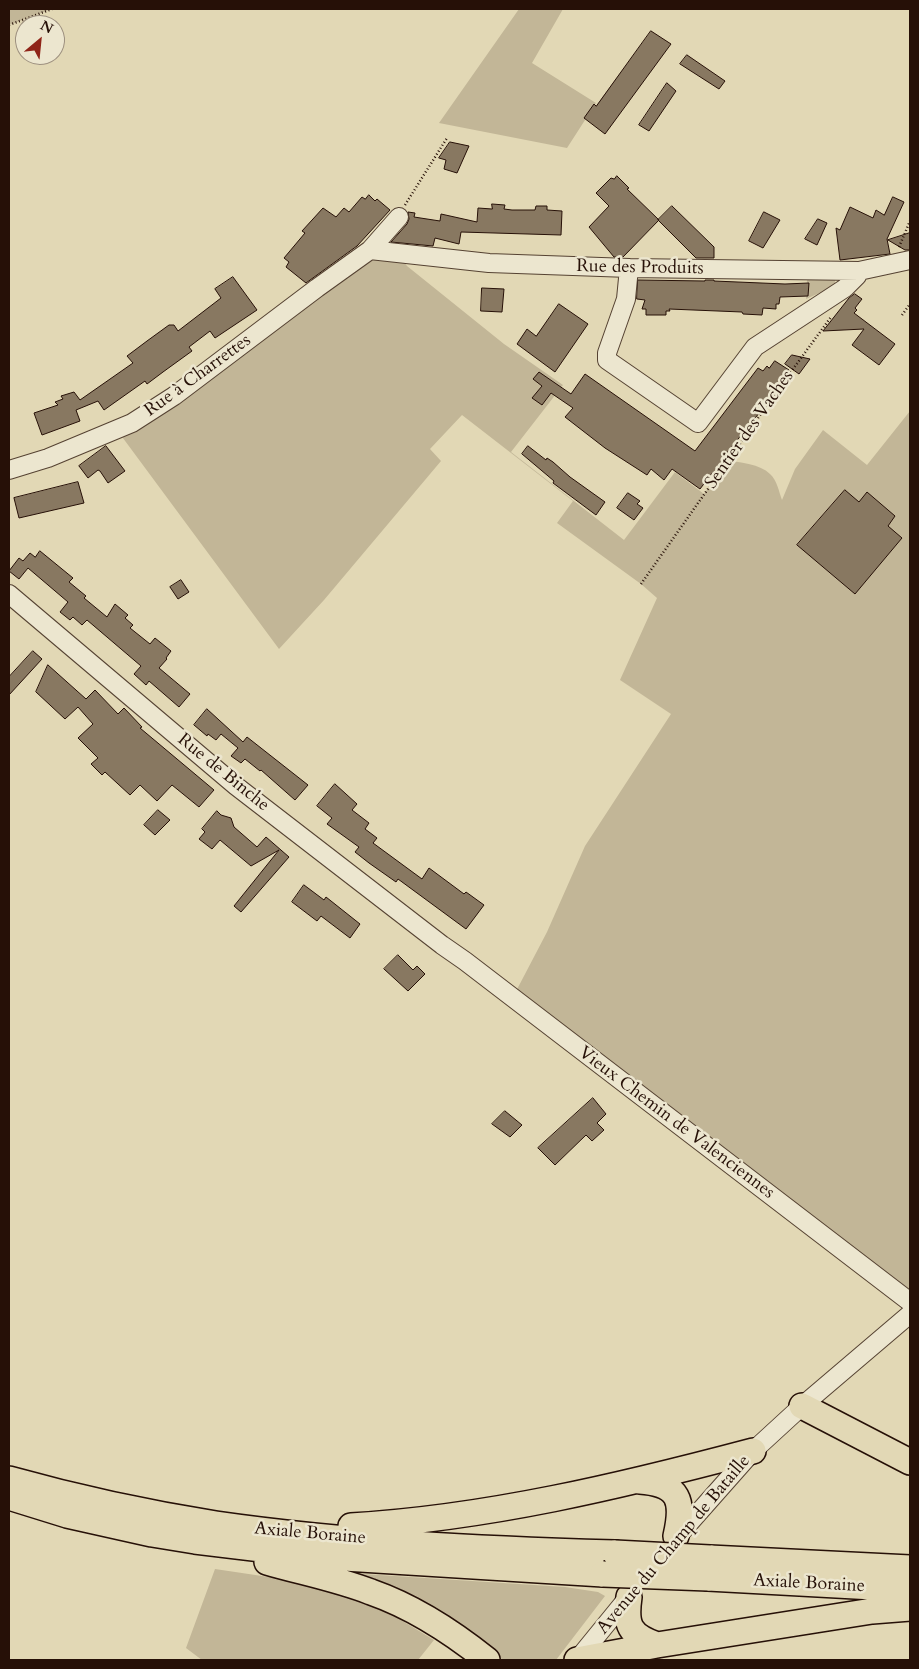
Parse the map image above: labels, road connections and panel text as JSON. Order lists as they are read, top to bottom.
{
  "streets": {
    "highway": ["Axiale Boraine"],
    "street": [
      "Rue des Produits",
      "Rue à Charrettes",
      "Rue de Binche",
      "Vieux Chemin de Valenciennes",
      "Avenue du Champ de Bataille"
    ],
    "path": ["Sentier des Vaches"]
  },
  "crossings": [
    ["Rue des Produits", "Rue à Charrettes"],
    ["Rue de Binche", "Vieux Chemin de Valenciennes"]
  ],
  "north": "top right"
}
